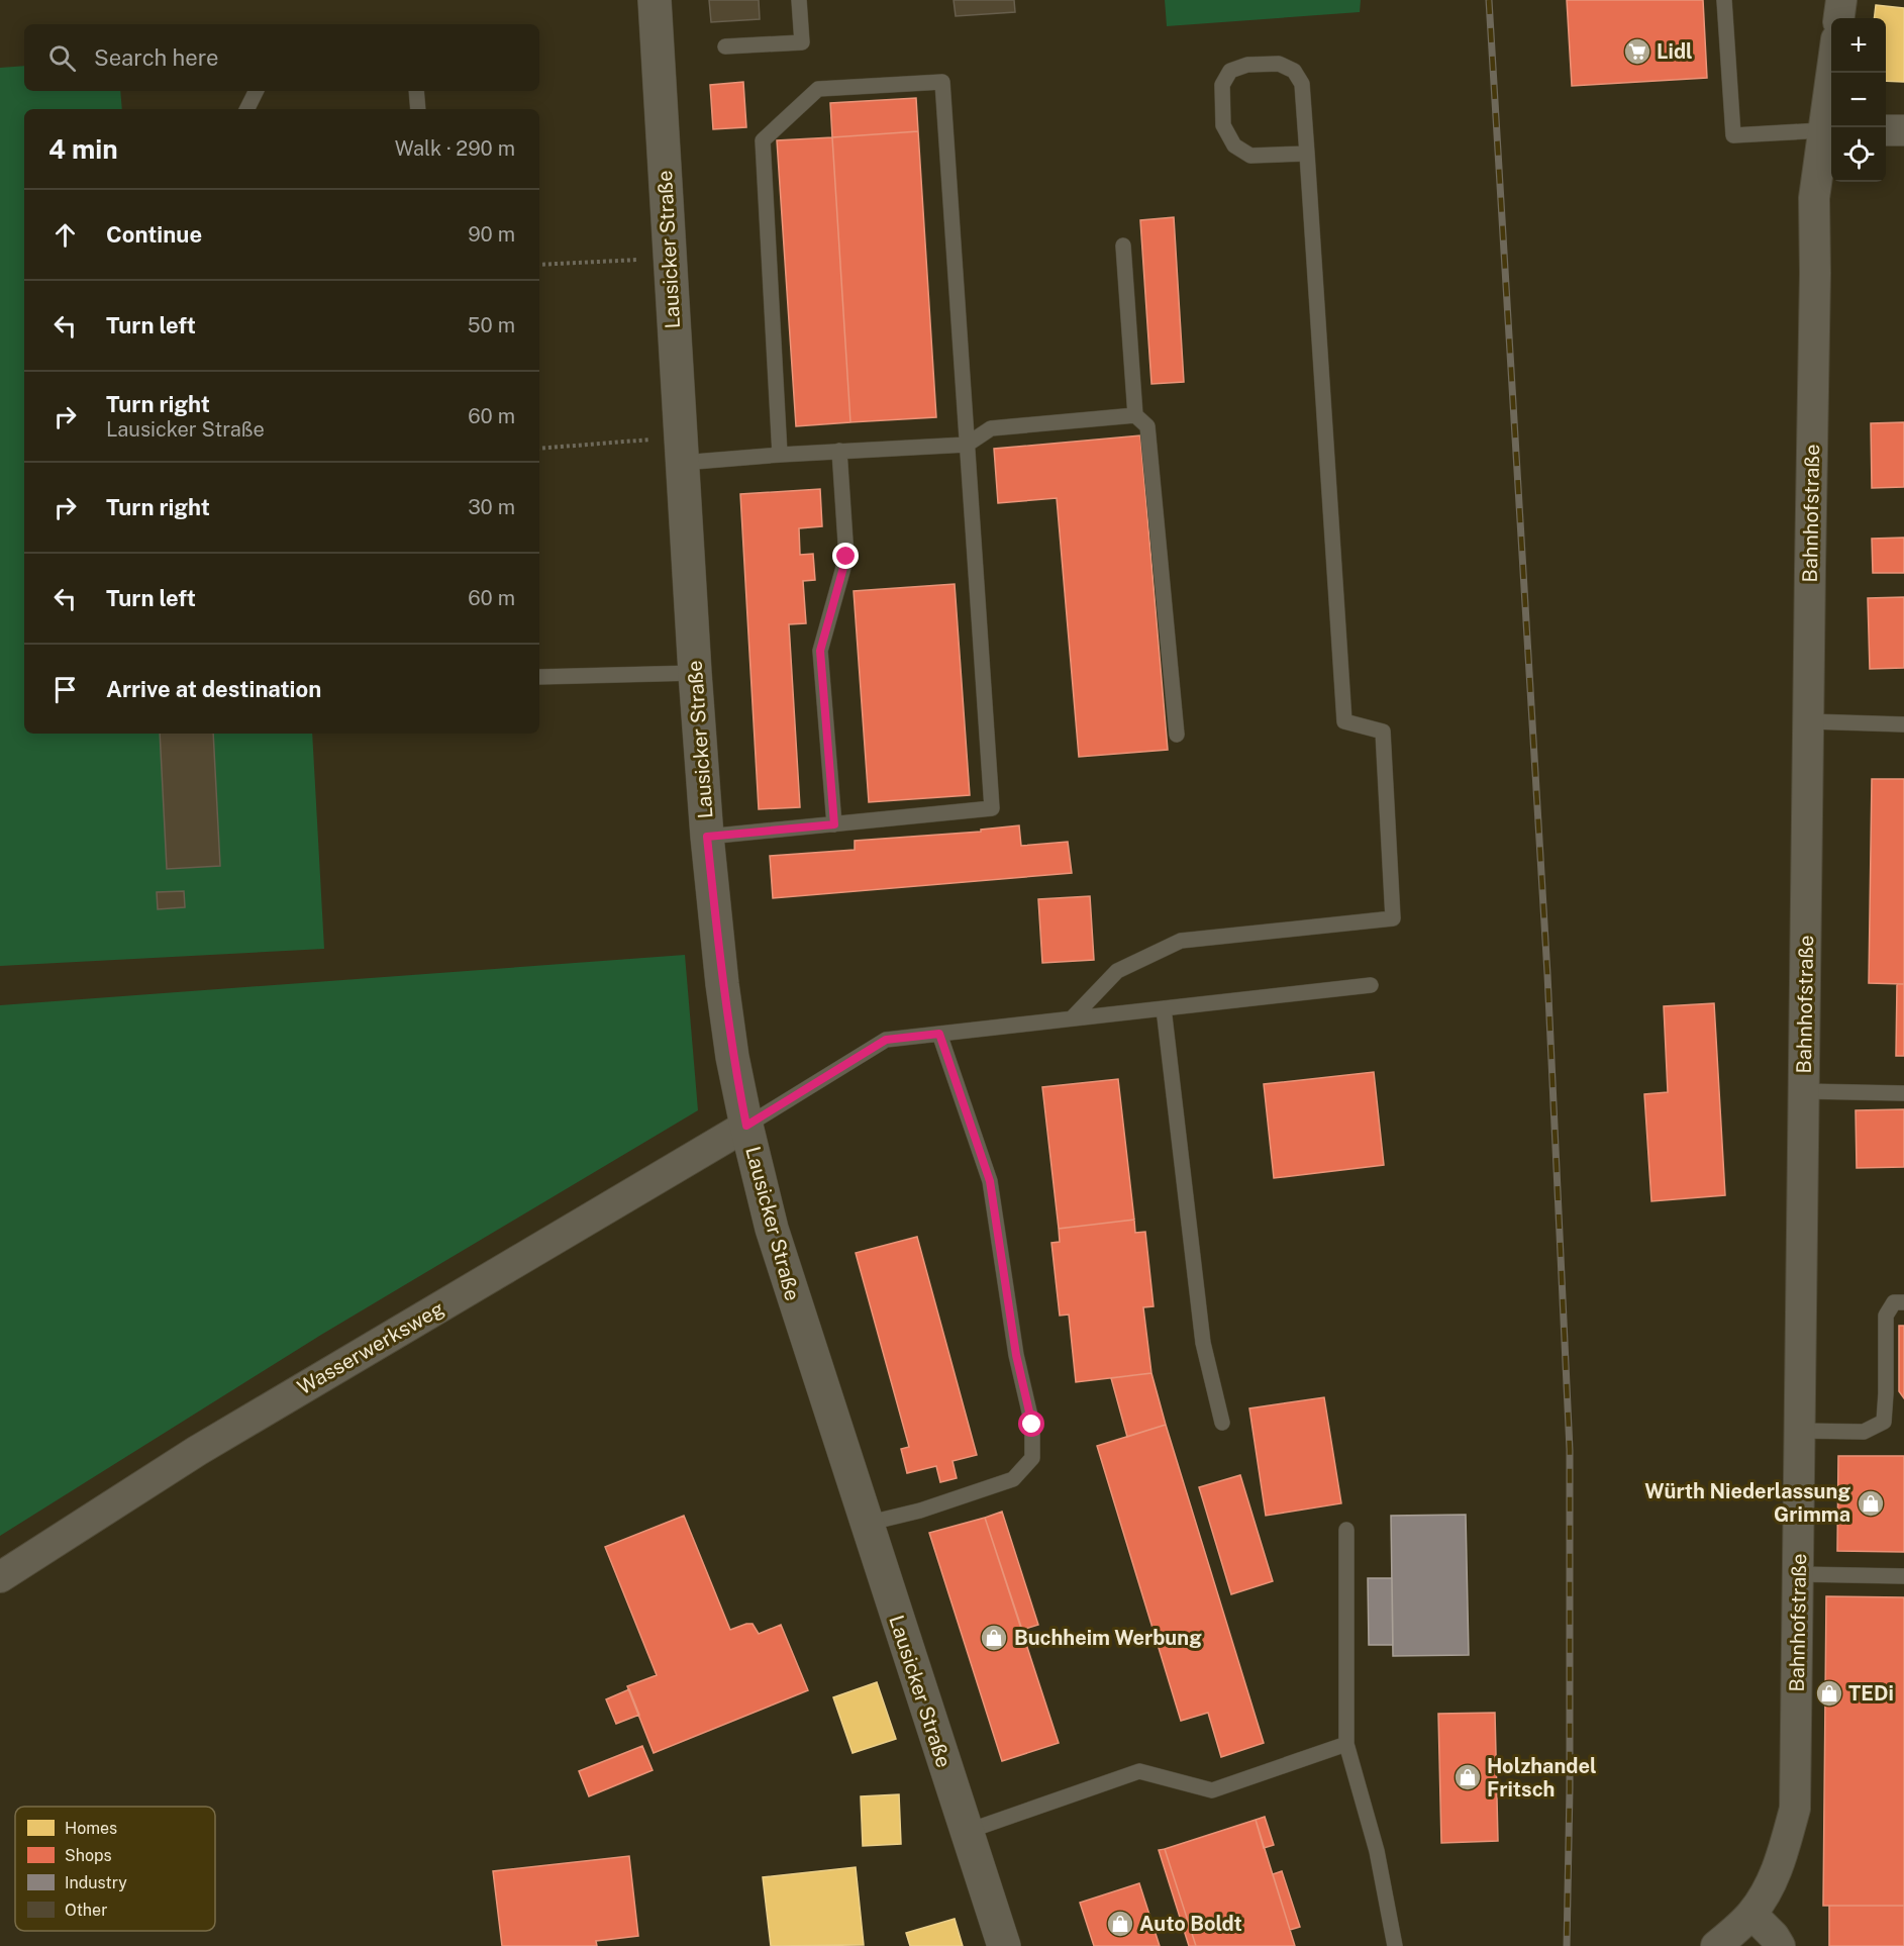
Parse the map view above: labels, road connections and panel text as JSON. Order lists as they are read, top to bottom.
{
  "streets": {
    "main road": ["Lausicker Straße"],
    "street": ["Bahnhofstraße", "Wasserwerksweg"]
  },
  "crossings": [
    ["Lausicker Straße", "Wasserwerksweg"]
  ],
  "places": {
    "supermarket": ["Lidl"],
    "shop": [
      "Würth Niederlassung Grimma",
      "Buchheim Werbung",
      "TEDi",
      "Holzhandel Fritsch",
      "Auto Boldt"
    ]
  },
  "legend": [
    "Homes",
    "Shops",
    "Industry",
    "Other"
  ],
  "page": {
    "map_buttons": ["+", "−"],
    "search": "Search here",
    "heading": ["4 min", "Walk · 290 m"],
    "list": [
      ["Continue", "90 m"],
      ["Turn left", "50 m"],
      ["Turn right", "Lausicker Straße", "60 m"],
      ["Turn right", "30 m"],
      ["Turn left", "60 m"],
      "Arrive at destination"
    ]
  }
}
